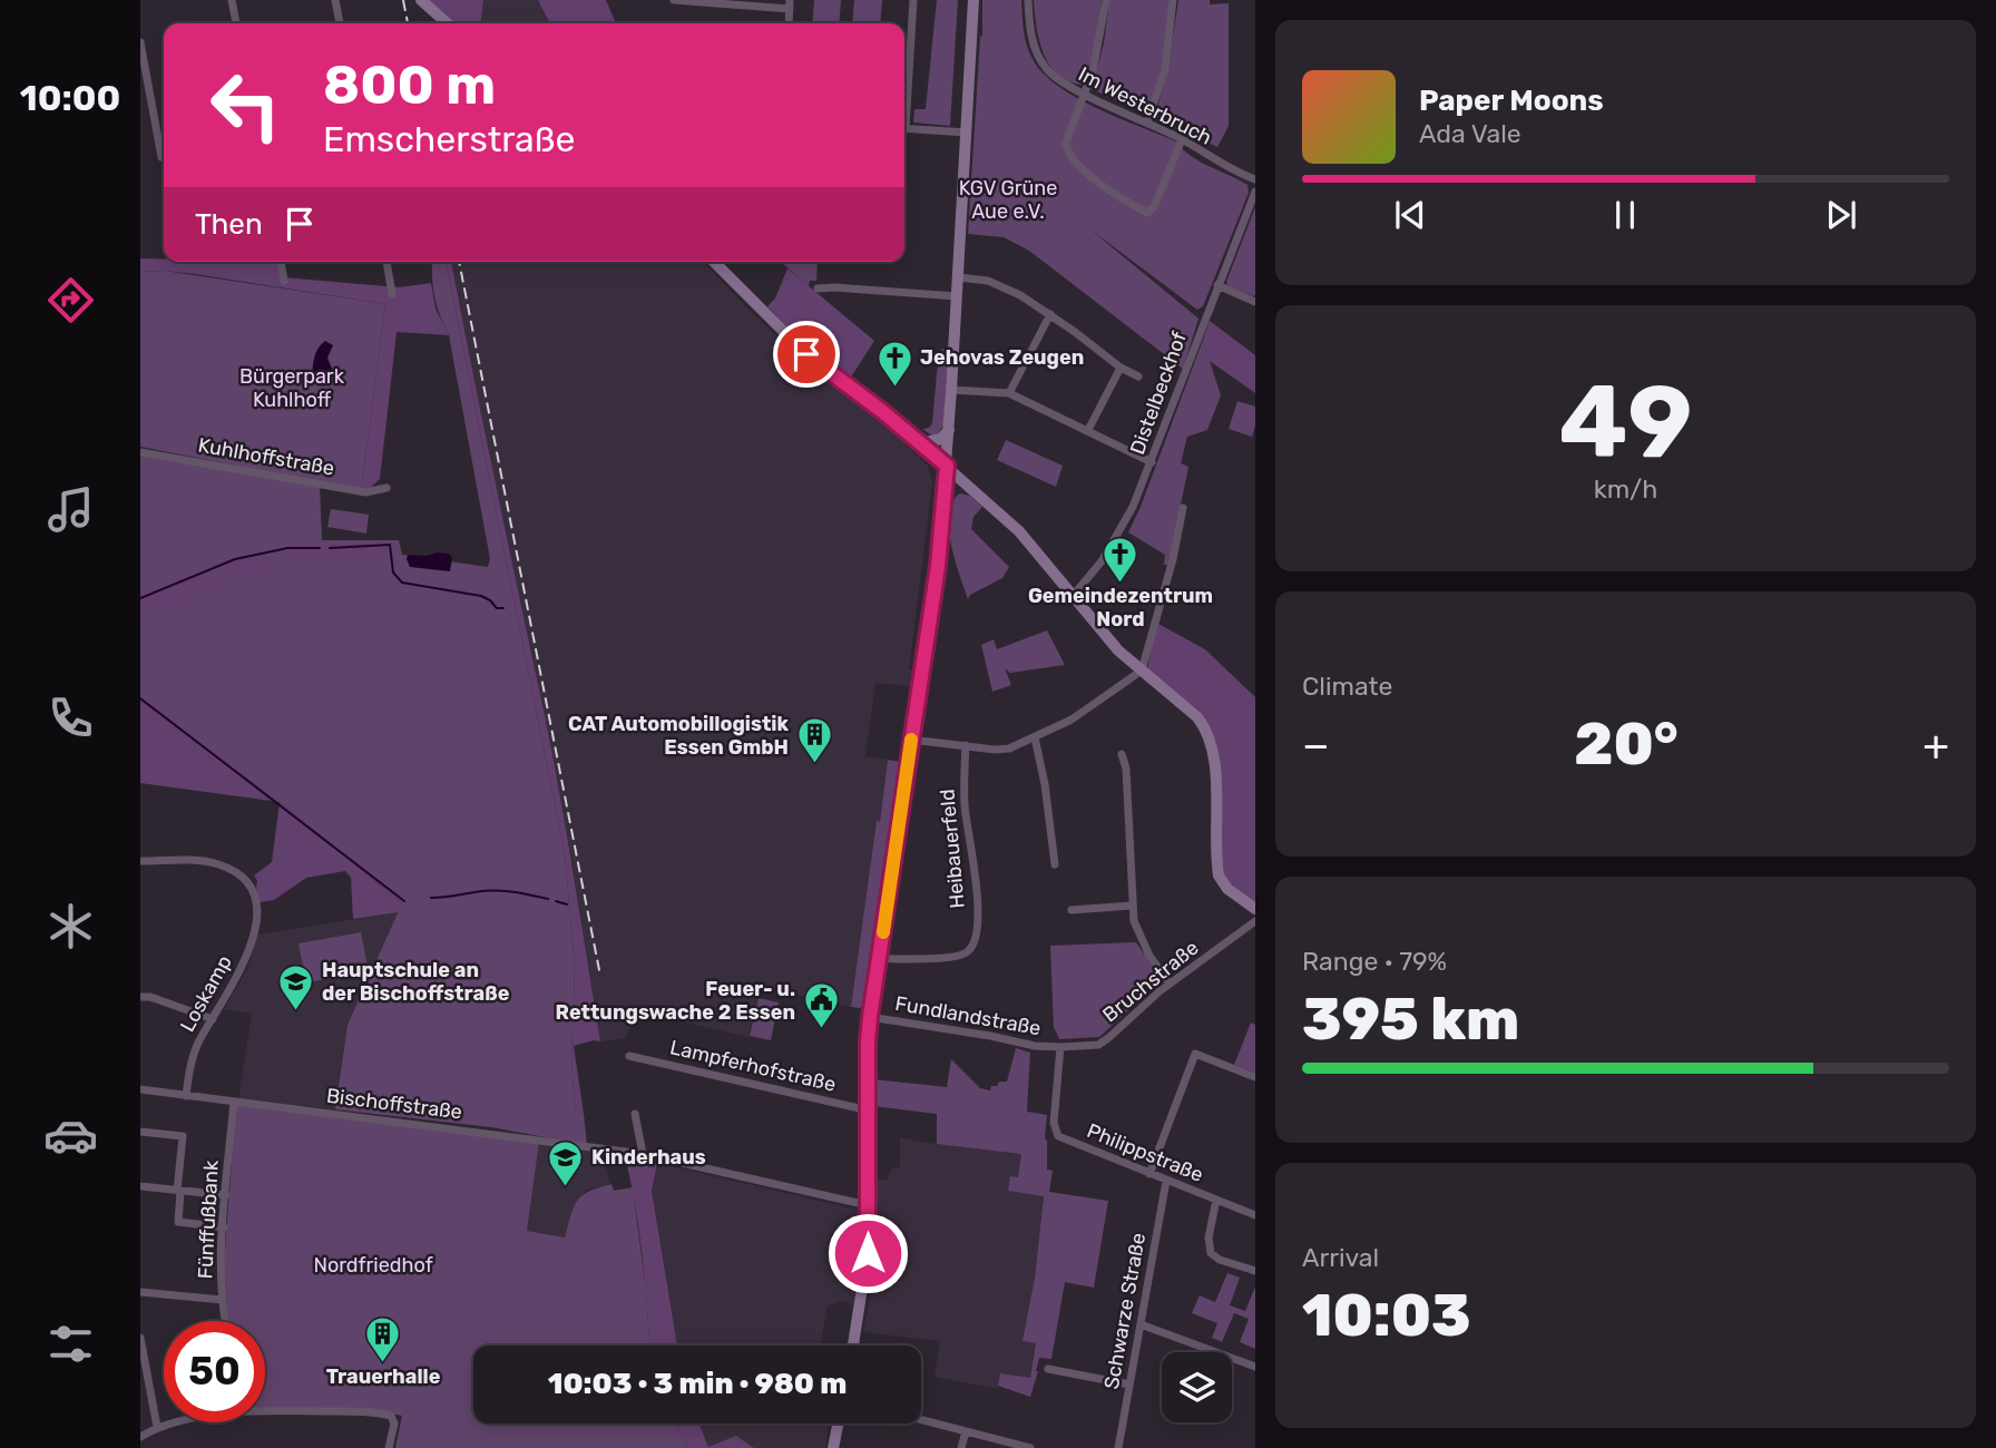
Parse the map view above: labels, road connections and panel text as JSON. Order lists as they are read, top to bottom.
{
  "streets": {
    "street": [
      "Im Westerbruch",
      "Distelbeckhof",
      "Kuhlhoffstraße",
      "Heibauerfeld",
      "Bruchstraße",
      "Loskamp",
      "Fundlandstraße",
      "Lampferhofstraße",
      "Bischoffstraße",
      "Philippstraße",
      "Fünffußbank",
      "Schwarze Straße"
    ]
  },
  "crossings": [
    ["Bruchstraße", "Fundlandstraße"],
    ["Bruchstraße", "Philippstraße"],
    ["Loskamp", "Bischoffstraße"],
    ["Fundlandstraße", "Philippstraße"],
    ["Bischoffstraße", "Fünffußbank"],
    ["Philippstraße", "Schwarze Straße"]
  ],
  "parks": ["KGV Grüne Aue e.V.", "Bürgerpark Kuhlhoff", "Nordfriedhof"],
  "places": {
    "church": ["Jehovas Zeugen", "Gemeindezentrum Nord"],
    "building": ["CAT Automobillogistik Essen GmbH", "Trauerhalle"],
    "school or university": ["Hauptschule an der Bischoffstraße", "Kinderhaus"],
    "public building": ["Feuer- u. Rettungswache 2 Essen"]
  },
  "page": {
    "tabs": "10:00",
    "turn": ["800 m", "Emscherstraße"],
    "song": ["Paper Moons", "Ada Vale"],
    "then": "Then",
    "tile": [
      ["49", "km/h"],
      "Climate",
      ["Range · 79%", "395 km"],
      ["Arrival", "10:03"]
    ],
    "heat": ["−", "20°", "+"],
    "limit": "50",
    "trip": "10:03 · 3 min · 980 m"
  }
}
